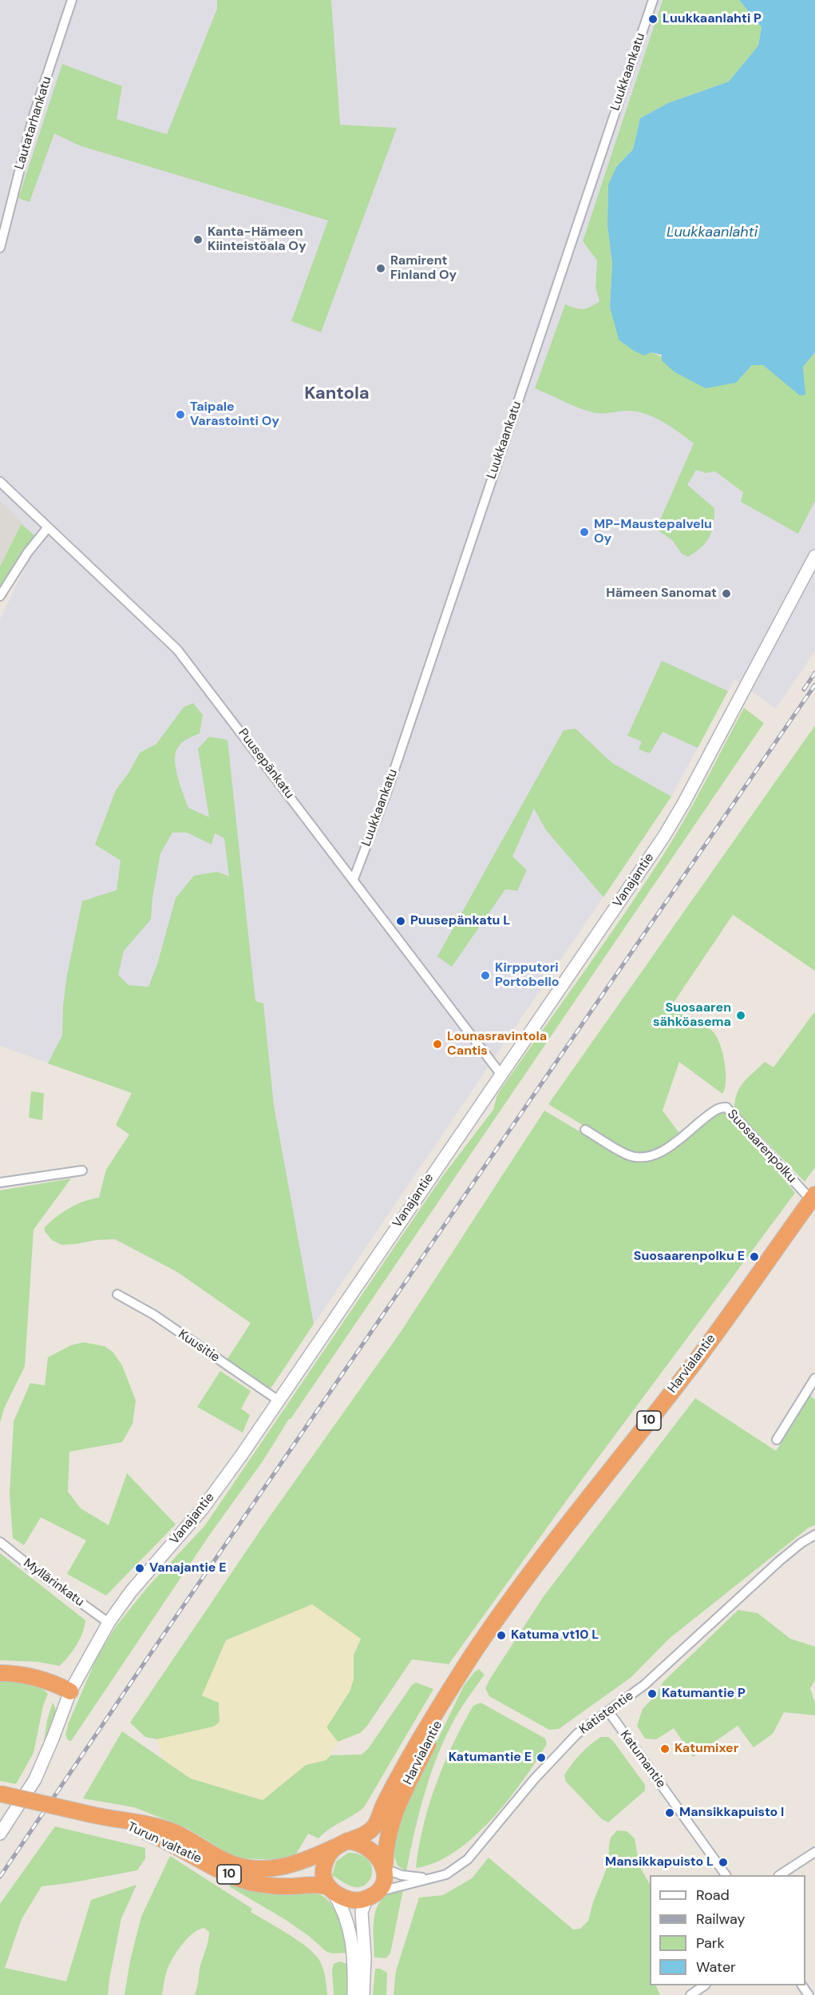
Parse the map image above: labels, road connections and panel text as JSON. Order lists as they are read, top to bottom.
{
  "streets": {
    "highway": ["Harvialantie", "10", "Turun valtatie"],
    "street": [
      "Luukkaankatu",
      "Lautatarhankatu",
      "Puusepänkatu",
      "Vanajantie",
      "Suosaarenpolku",
      "Kuusitie",
      "Myllärinkatu",
      "Katistentie",
      "Katumantie"
    ]
  },
  "crossings": [
    ["Luukkaankatu", "Puusepänkatu"],
    ["Puusepänkatu", "Vanajantie"],
    ["Vanajantie", "Kuusitie"],
    ["Vanajantie", "Myllärinkatu"],
    ["Suosaarenpolku", "Harvialantie"],
    ["Harvialantie", "10"],
    ["Harvialantie", "Katistentie"],
    ["Harvialantie", "Turun valtatie"],
    ["10", "Katistentie"],
    ["10", "Turun valtatie"],
    ["Katistentie", "Katumantie"],
    ["Katistentie", "Turun valtatie"]
  ],
  "districts": ["Kantola"],
  "water": ["Luukkaanlahti"],
  "places": [
    "Luukkaanlahti P",
    "Kanta-Hämeen Kiinteistöala Oy",
    "Ramirent Finland Oy",
    "Taipale Varastointi Oy",
    "MP-Maustepalvelu Oy",
    "Hämeen Sanomat",
    "Puusepänkatu L",
    "Kirpputori Portobello",
    "Suosaaren sähköasema",
    "Lounasravintola Cantis",
    "Suosaarenpolku E",
    "Vanajantie E",
    "Katuma vt10 L",
    "Katumantie P",
    "Katumixer",
    "Katumantie E",
    "Mansikkapuisto I",
    "Mansikkapuisto L"
  ],
  "legend": [
    "Road",
    "Railway",
    "Park",
    "Water"
  ]
}
